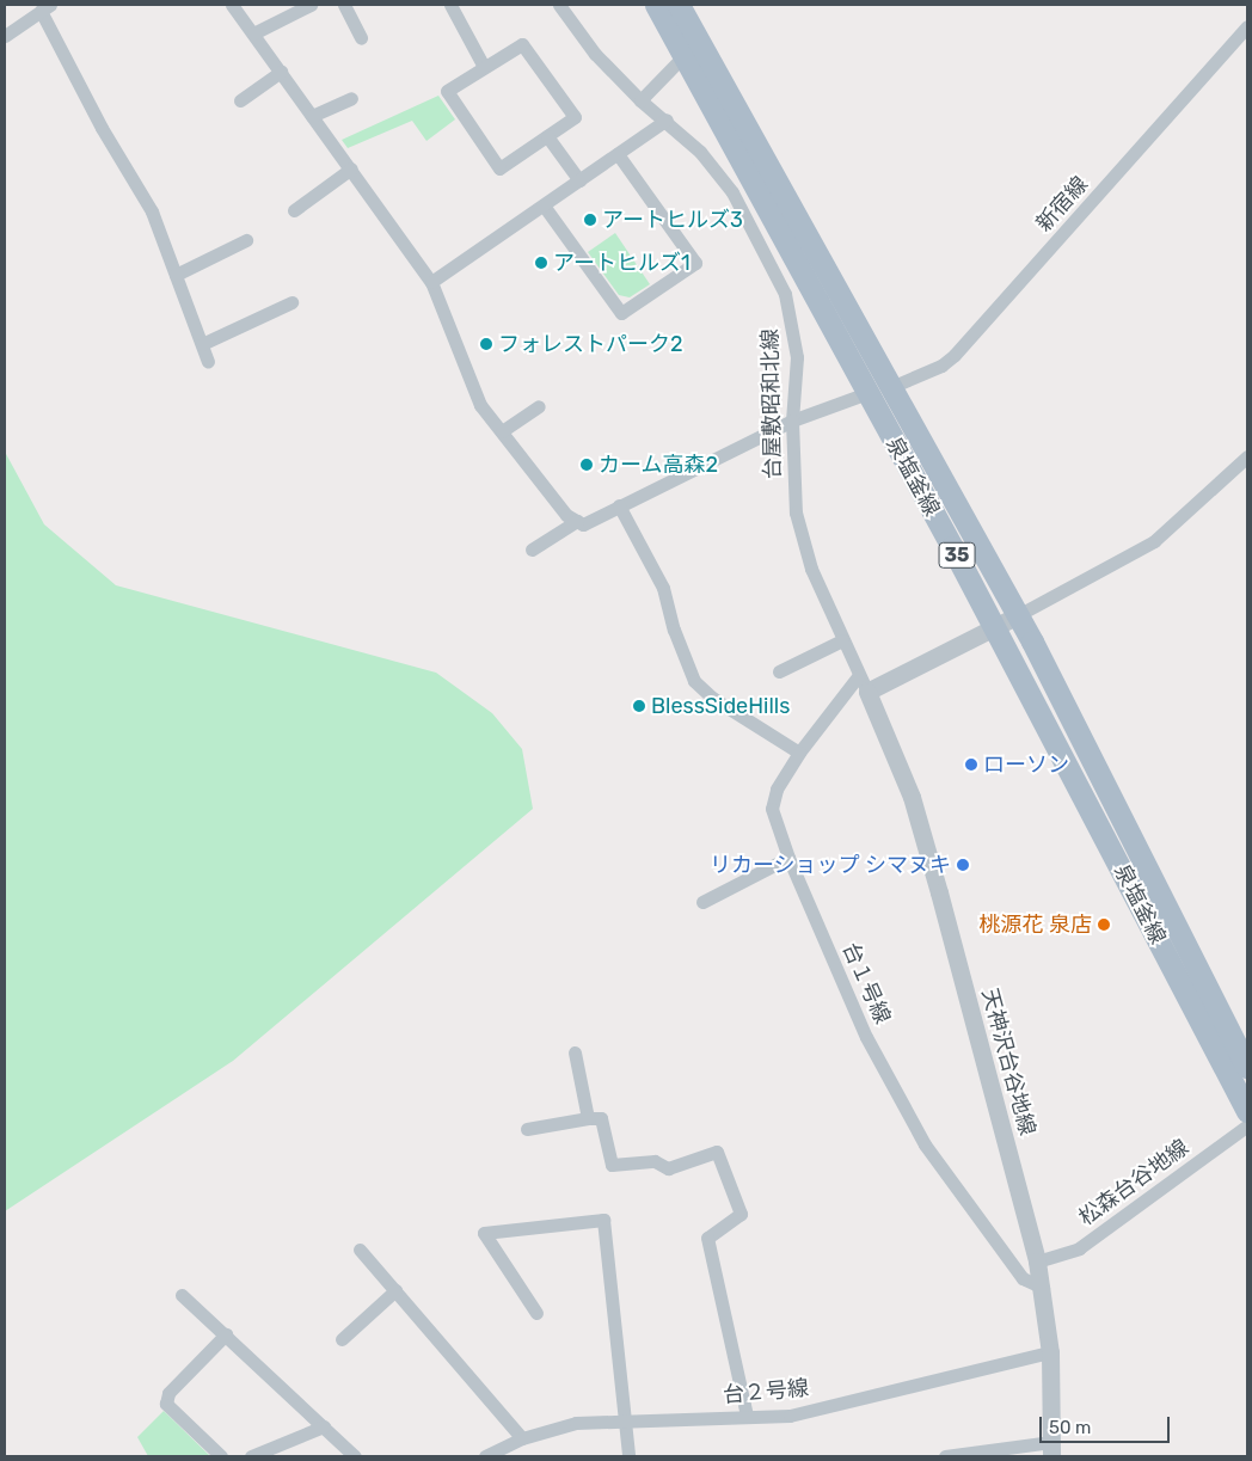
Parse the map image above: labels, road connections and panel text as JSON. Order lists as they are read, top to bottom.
{
  "streets": {
    "main road": ["泉塩釜線", "35"],
    "street": [
      "新宿線",
      "台屋敷昭和北線",
      "台１号線",
      "天神沢台谷地線",
      "松森台谷地線",
      "台２号線"
    ]
  },
  "crossings": [
    ["新宿線", "泉塩釜線"],
    ["台屋敷昭和北線", "台１号線"],
    ["台屋敷昭和北線", "天神沢台谷地線"],
    ["台１号線", "天神沢台谷地線"],
    ["天神沢台谷地線", "松森台谷地線"],
    ["天神沢台谷地線", "台２号線"]
  ],
  "places": [
    "アートヒルズ3",
    "アートヒルズ1",
    "フォレストパーク2",
    "カーム高森2",
    "BlessSideHills",
    "ローソン",
    "リカーショップ シマヌキ",
    "桃源花 泉店"
  ],
  "scale_bar": "50 m"
}
